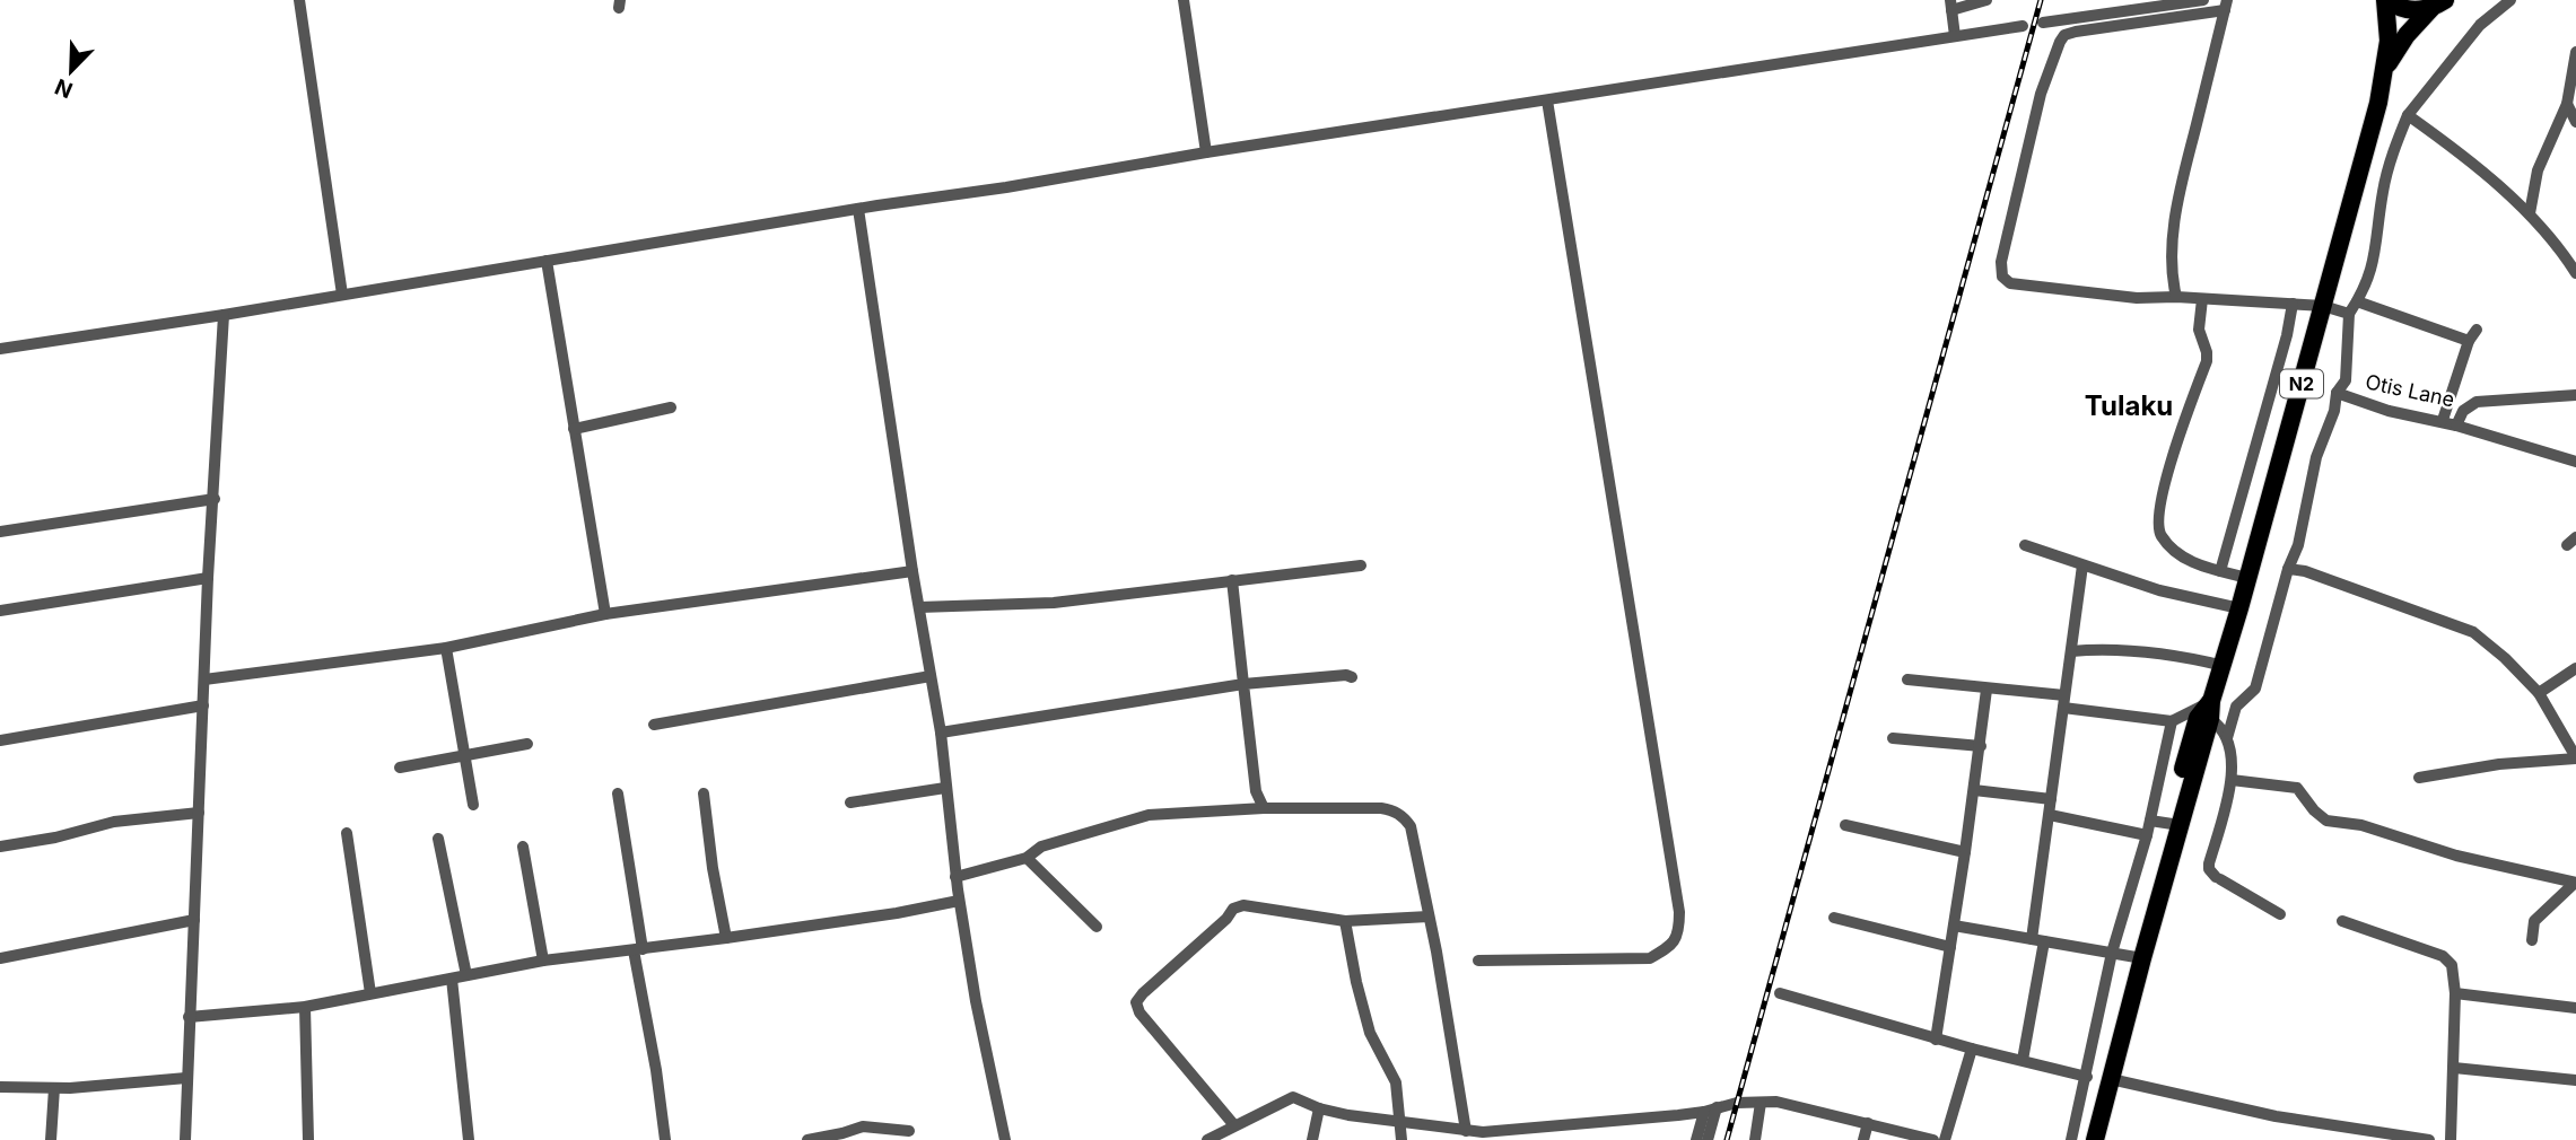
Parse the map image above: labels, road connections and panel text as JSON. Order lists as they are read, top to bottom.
{
  "streets": {
    "highway": ["N2"],
    "street": ["Otis Lane"]
  },
  "districts": ["Tulaku"],
  "north": "bottom left"
}
